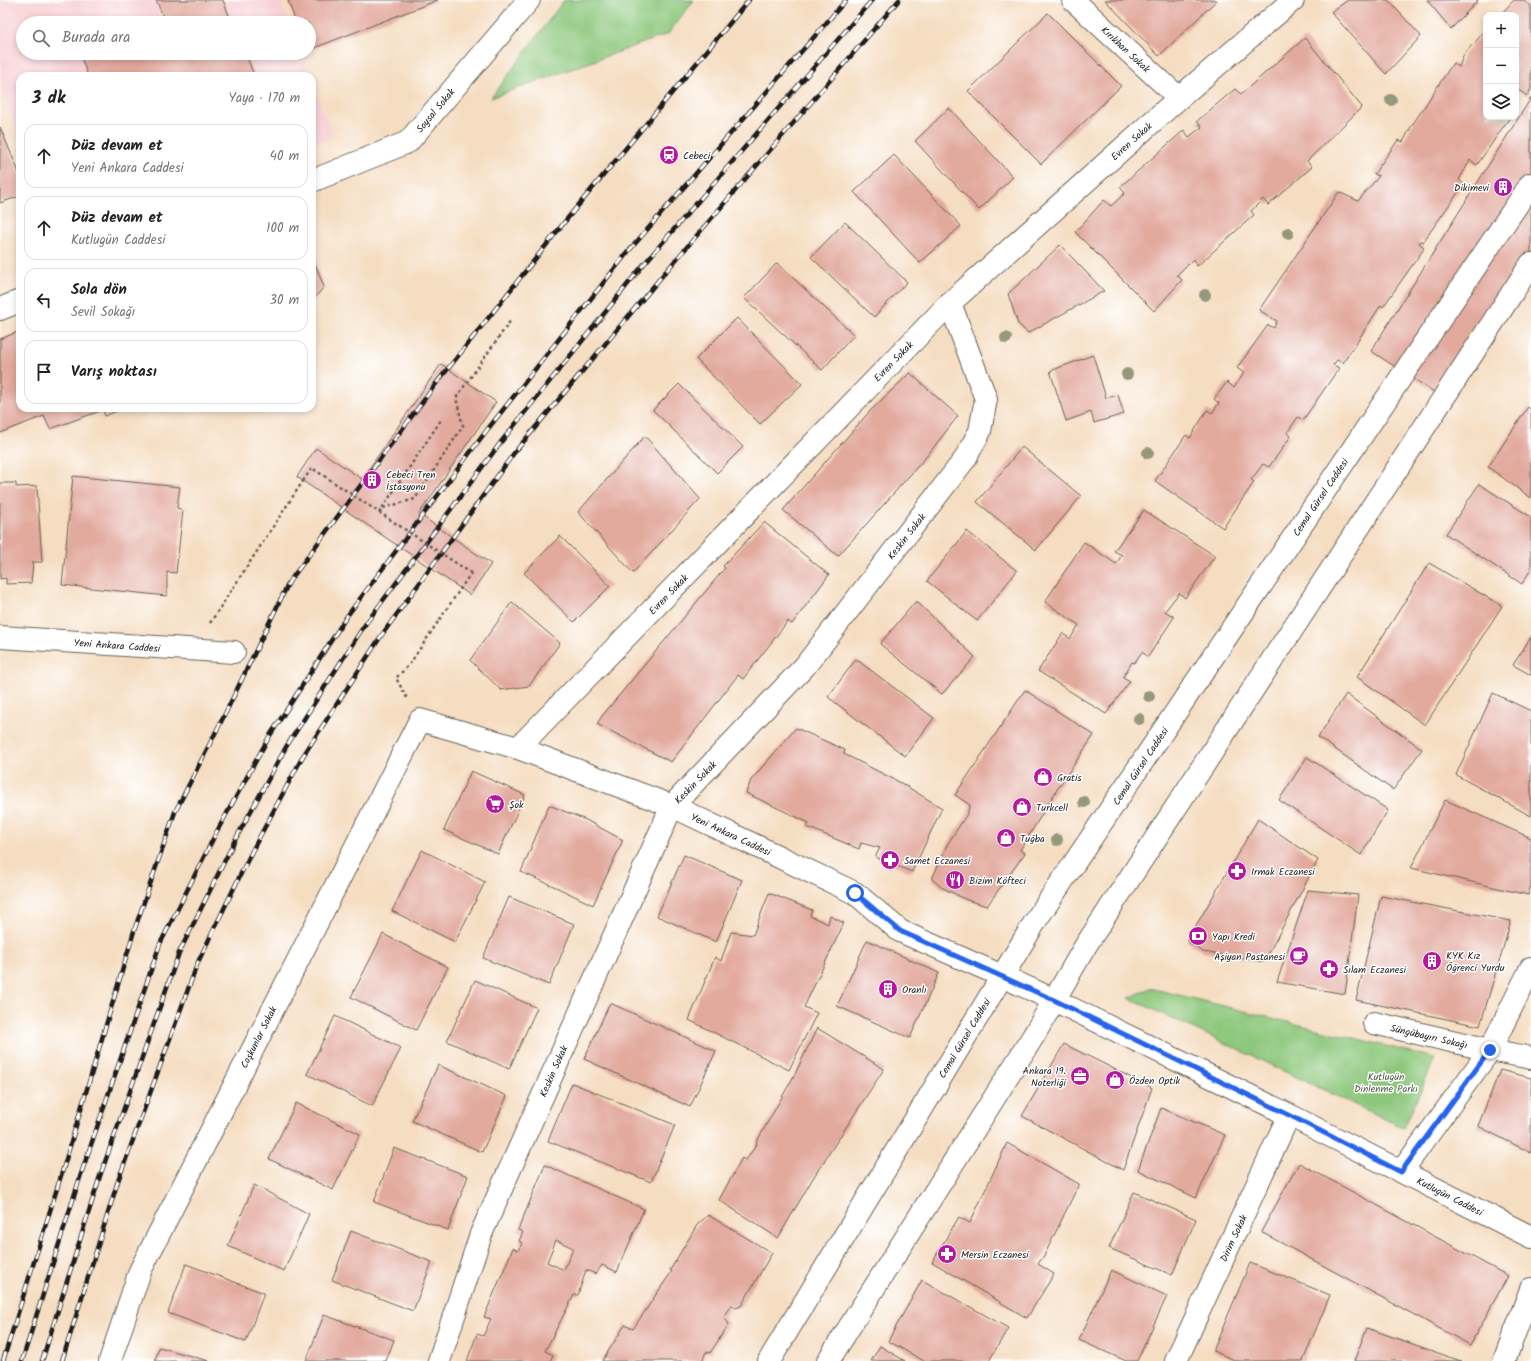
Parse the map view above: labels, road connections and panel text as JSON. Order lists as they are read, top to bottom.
{
  "streets": {
    "street": [
      "Kırıkhan Sokak",
      "Soysal Sokak",
      "Evren Sokak",
      "Cemal Gürsel Caddesi",
      "Keskin Sokak",
      "Yeni Ankara Caddesi",
      "Süngübayırı Sokağı",
      "Coşkunlar Sokak",
      "Kutlugün Caddesi",
      "Dirim Sokak"
    ]
  },
  "crossings": [
    ["Kırıkhan Sokak", "Evren Sokak"],
    ["Evren Sokak", "Keskin Sokak"],
    ["Evren Sokak", "Yeni Ankara Caddesi"],
    ["Cemal Gürsel Caddesi", "Yeni Ankara Caddesi"],
    ["Cemal Gürsel Caddesi", "Kutlugün Caddesi"],
    ["Keskin Sokak", "Yeni Ankara Caddesi"],
    ["Yeni Ankara Caddesi", "Coşkunlar Sokak"],
    ["Yeni Ankara Caddesi", "Kutlugün Caddesi"],
    ["Kutlugün Caddesi", "Dirim Sokak"]
  ],
  "parks": ["Kutlugün Dinlenme Parkı"],
  "places": {
    "station": ["Cebeci"],
    "building": [
      "Dikimevi",
      "Cebeci Tren İstasyonu",
      "KYK Kız Öğrenci Yurdu",
      "Oranlı"
    ],
    "shop": [
      "Gratis",
      "Turkcell",
      "Tuğba",
      "Özden Optik"
    ],
    "supermarket": ["Şok"],
    "pharmacy": [
      "Samet Eczanesi",
      "Irmak Eczanesi",
      "Sılam Eczanesi",
      "Mersin Eczanesi"
    ],
    "restaurant": ["Bizim Köfteci"],
    "bank": ["Yapı Kredi"],
    "cafe": ["Aşiyan Pastanesi"],
    "office": ["Ankara 19. Noterliği"]
  },
  "page": {
    "map_buttons": ["+", "−"],
    "search": "Burada ara",
    "heading": ["3 dk", "Yaya · 170 m"],
    "list": [
      ["Düz devam et", "Yeni Ankara Caddesi", "40 m"],
      ["Düz devam et", "Kutlugün Caddesi", "100 m"],
      ["Sola dön", "Sevil Sokağı", "30 m"],
      "Varış noktası"
    ]
  }
}
